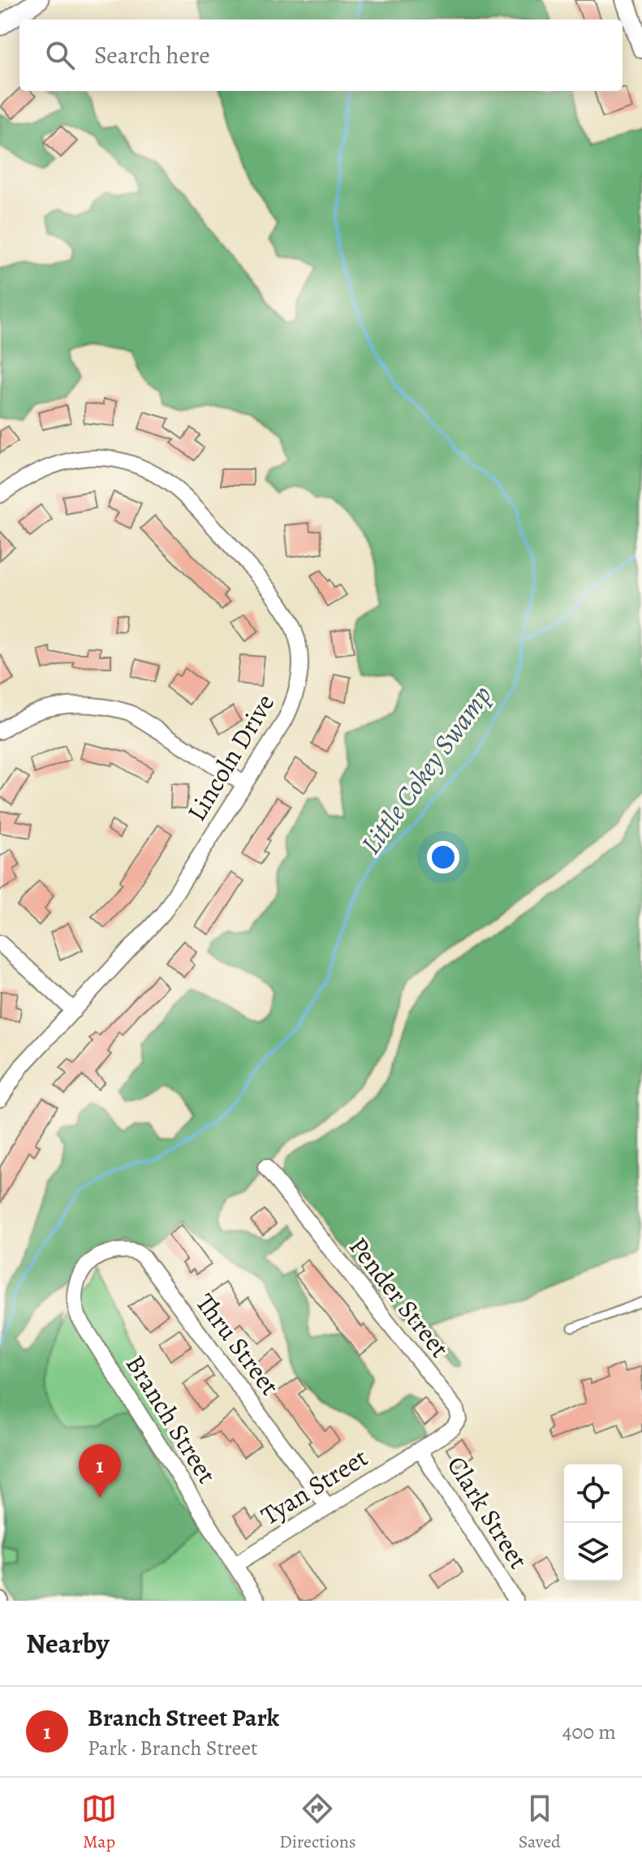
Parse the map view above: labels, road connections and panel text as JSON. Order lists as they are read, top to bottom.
{
  "streets": {
    "street": [
      "Lincoln Drive",
      "Pender Street",
      "Thru Street",
      "Branch Street",
      "Tyan Street",
      "Clark Street"
    ]
  },
  "crossings": [
    ["Pender Street", "Tyan Street"],
    ["Pender Street", "Clark Street"],
    ["Thru Street", "Branch Street"],
    ["Thru Street", "Tyan Street"],
    ["Branch Street", "Tyan Street"],
    ["Tyan Street", "Clark Street"]
  ],
  "water": ["Little Cokey Swamp"],
  "page": {
    "search": "Search here",
    "pins": "1",
    "heading": "Nearby",
    "list": [
      {
        "mark": "1",
        "name": "Branch Street Park",
        "note": "Park · Branch Street",
        "value": "400 m"
      }
    ],
    "nav": ["Map", "Directions", "Saved"]
  }
}
